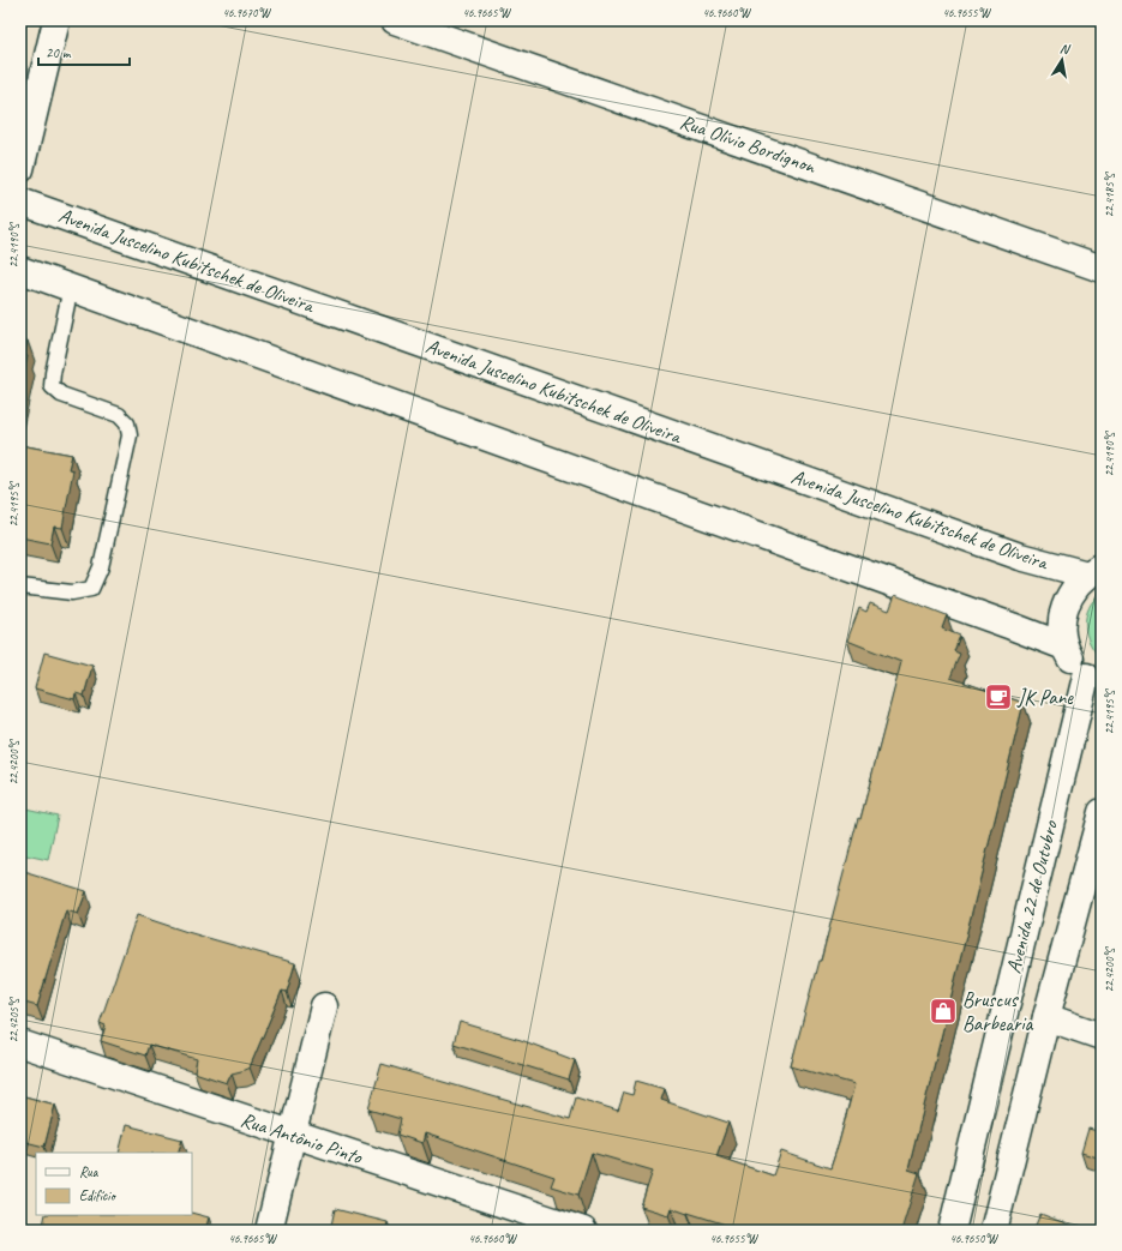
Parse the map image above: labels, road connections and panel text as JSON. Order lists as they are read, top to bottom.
{
  "streets": {
    "street": [
      "Rua Olívio Bordignon",
      "Avenida Juscelino Kubitschek de Oliveira",
      "Avenida 22 de Outubro",
      "Rua Antônio Pinto"
    ]
  },
  "places": {
    "cafe": ["JK Pane"],
    "shop": ["Bruscus Barbearia"]
  },
  "legend": ["Rua", "Edifício"],
  "scale_bar": "20 m",
  "north": "top",
  "coordinates": [
    "46.9670°W",
    "46.9665°W",
    "46.9660°W",
    "46.9655°W",
    "22.4185°S",
    "22.4190°S",
    "22.4195°S",
    "22.4200°S",
    "22.4205°S",
    "46.9650°W"
  ]
}
